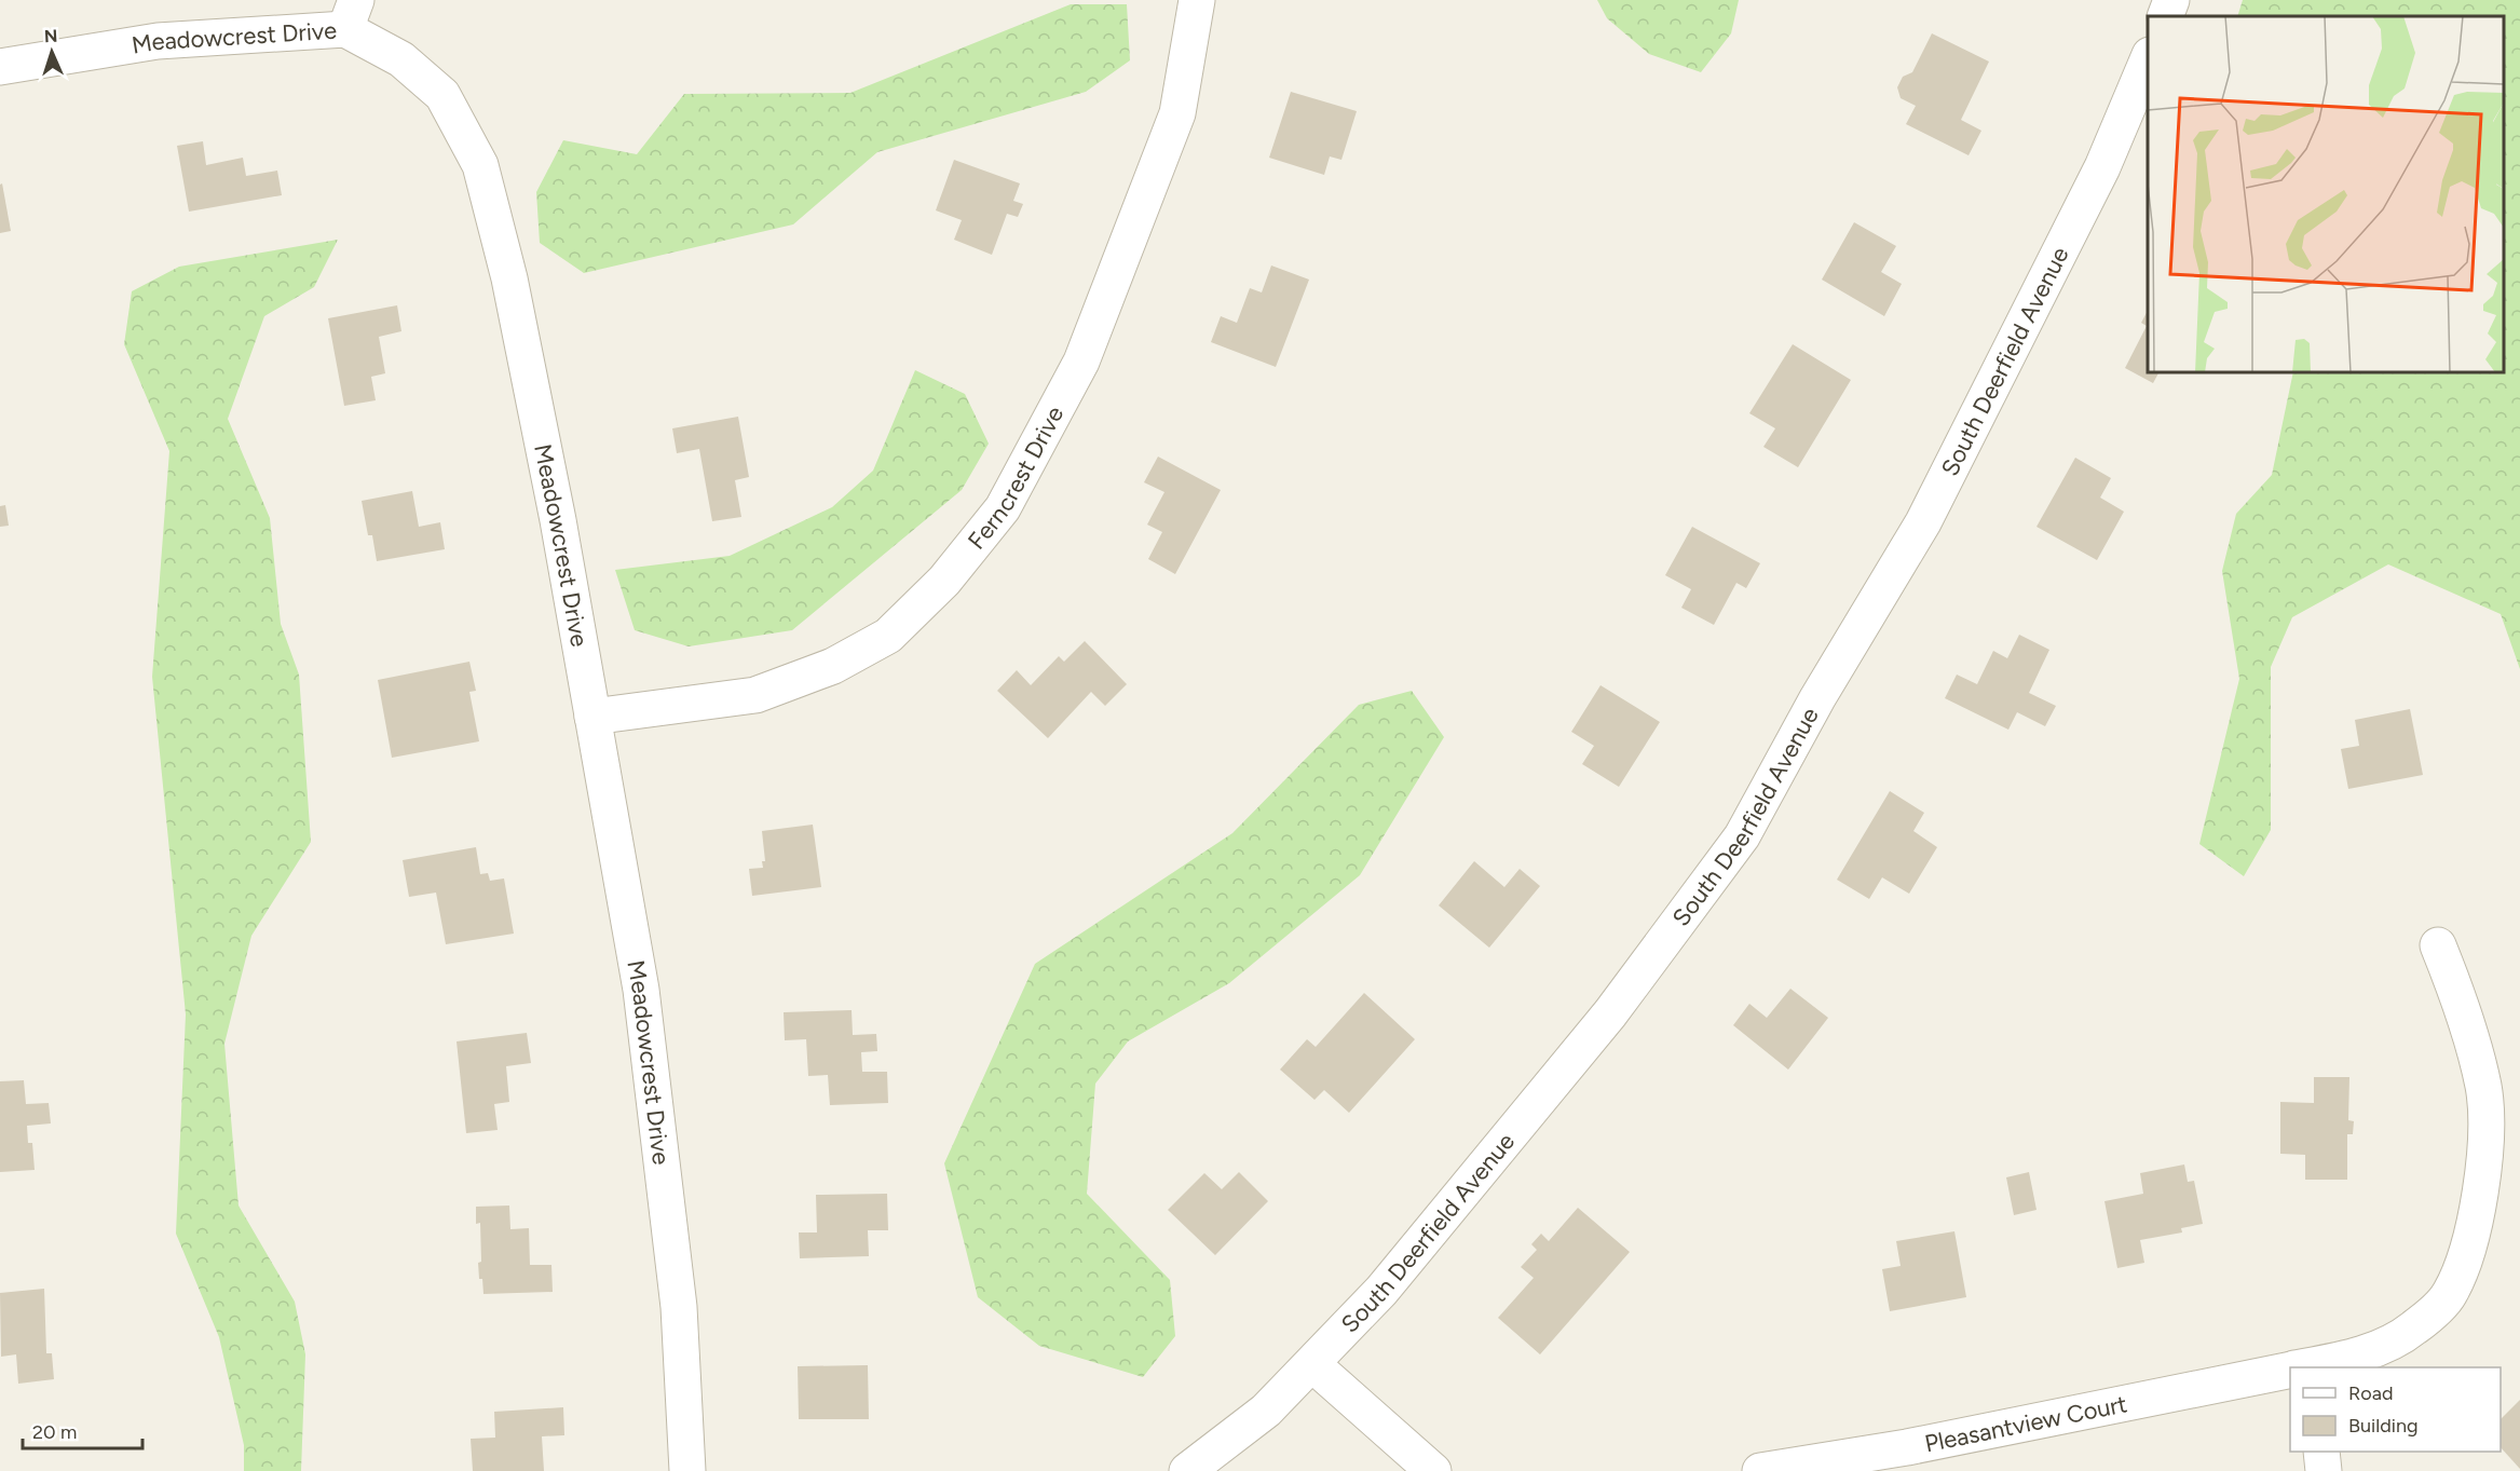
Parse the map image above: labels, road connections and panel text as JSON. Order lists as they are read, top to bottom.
{
  "streets": {
    "street": [
      "Meadowcrest Drive",
      "South Deerfield Avenue",
      "Ferncrest Drive",
      "Pleasantview Court"
    ]
  },
  "crossings": [
    ["Meadowcrest Drive", "Ferncrest Drive"]
  ],
  "legend": ["Road", "Building"],
  "scale_bar": "20 m",
  "north": "top"
}
